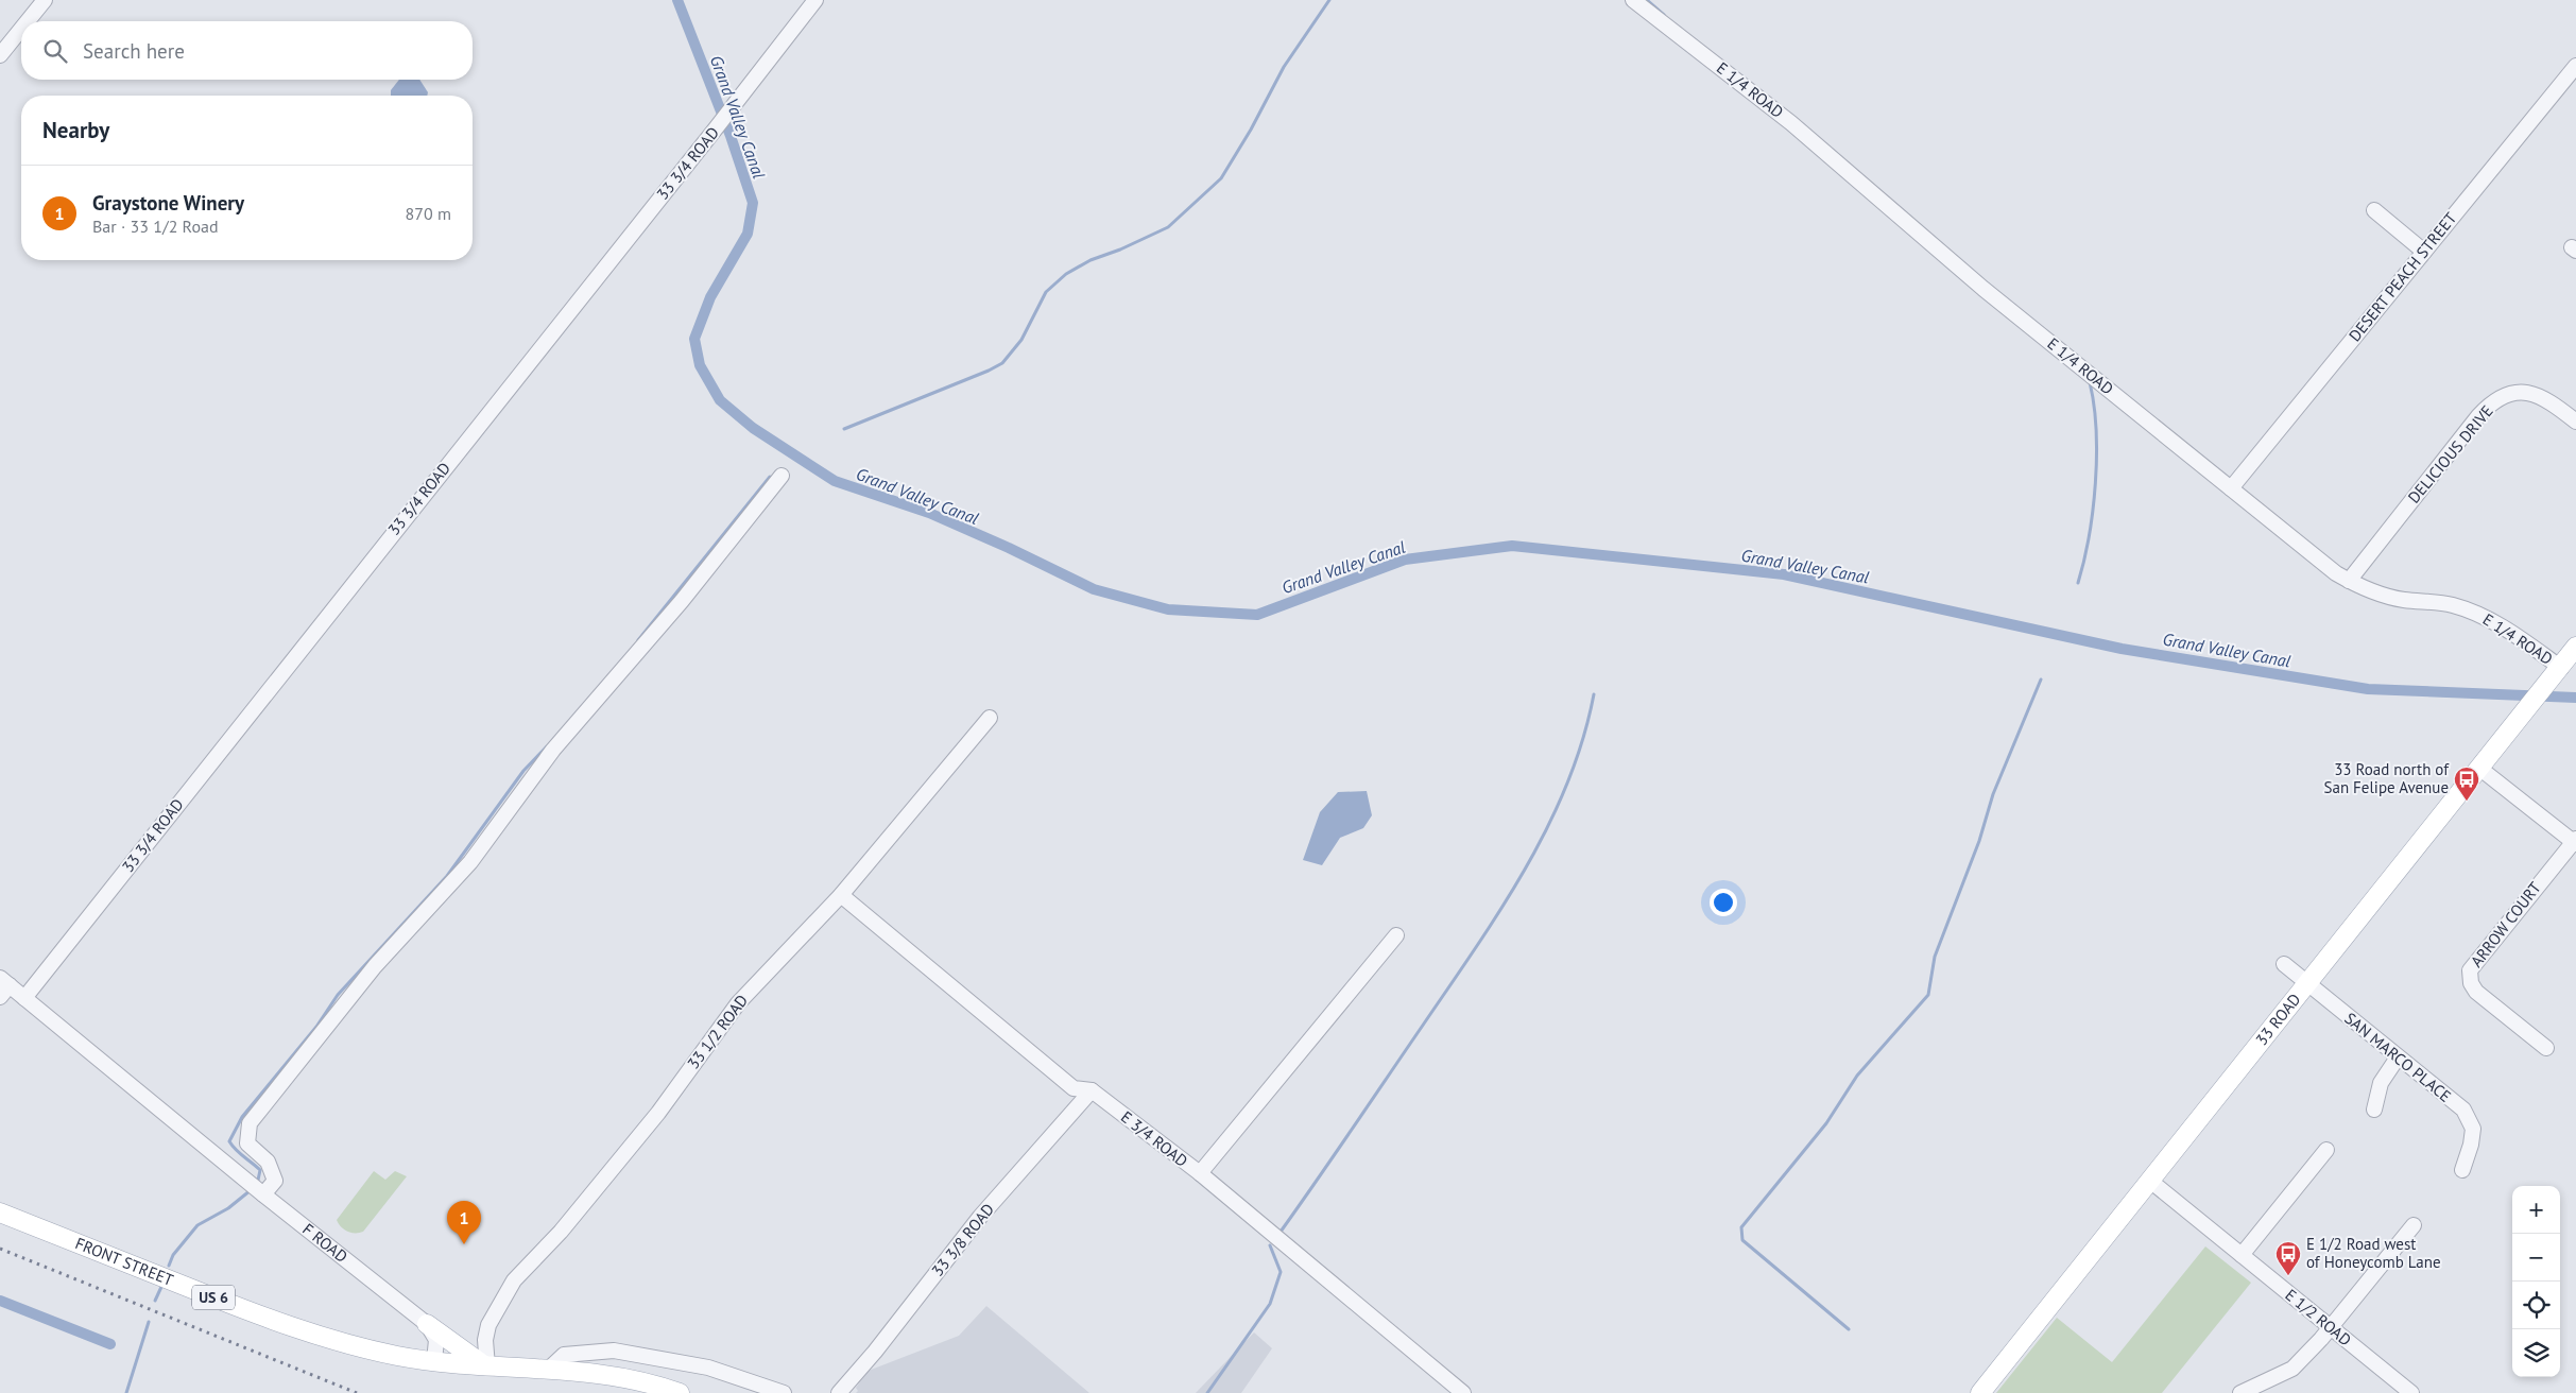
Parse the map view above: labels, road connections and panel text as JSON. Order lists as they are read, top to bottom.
{
  "streets": {
    "main road": ["33 ROAD", "FRONT STREET", "US 6"],
    "street": [
      "E 1/4 ROAD",
      "33 3/4 ROAD",
      "DESERT PEACH STREET",
      "DELICIOUS DRIVE",
      "ARROW COURT",
      "33 1/2 ROAD",
      "SAN MARCO PLACE",
      "E 3/4 ROAD",
      "33 3/8 ROAD",
      "F ROAD",
      "E 1/2 ROAD"
    ]
  },
  "crossings": [
    ["E 1/4 ROAD", "DESERT PEACH STREET"],
    ["E 1/4 ROAD", "DELICIOUS DRIVE"],
    ["E 1/4 ROAD", "33 ROAD"],
    ["33 3/4 ROAD", "F ROAD"],
    ["33 ROAD", "SAN MARCO PLACE"],
    ["33 ROAD", "E 1/2 ROAD"],
    ["33 1/2 ROAD", "E 3/4 ROAD"],
    ["33 1/2 ROAD", "US 6"],
    ["E 3/4 ROAD", "33 3/8 ROAD"],
    ["FRONT STREET", "US 6"]
  ],
  "water": ["Grand Valley Canal"],
  "places": {
    "bus stop": ["33 Road north of San Felipe Avenue", "E 1/2 Road west of Honeycomb Lane"]
  },
  "page": {
    "search": "Search here",
    "heading": "Nearby",
    "list": [
      {
        "mark": "1",
        "name": "Graystone Winery",
        "note": "Bar · 33 1/2 Road",
        "value": "870 m"
      }
    ],
    "map_buttons": ["+", "−"],
    "pins": "1"
  }
}
